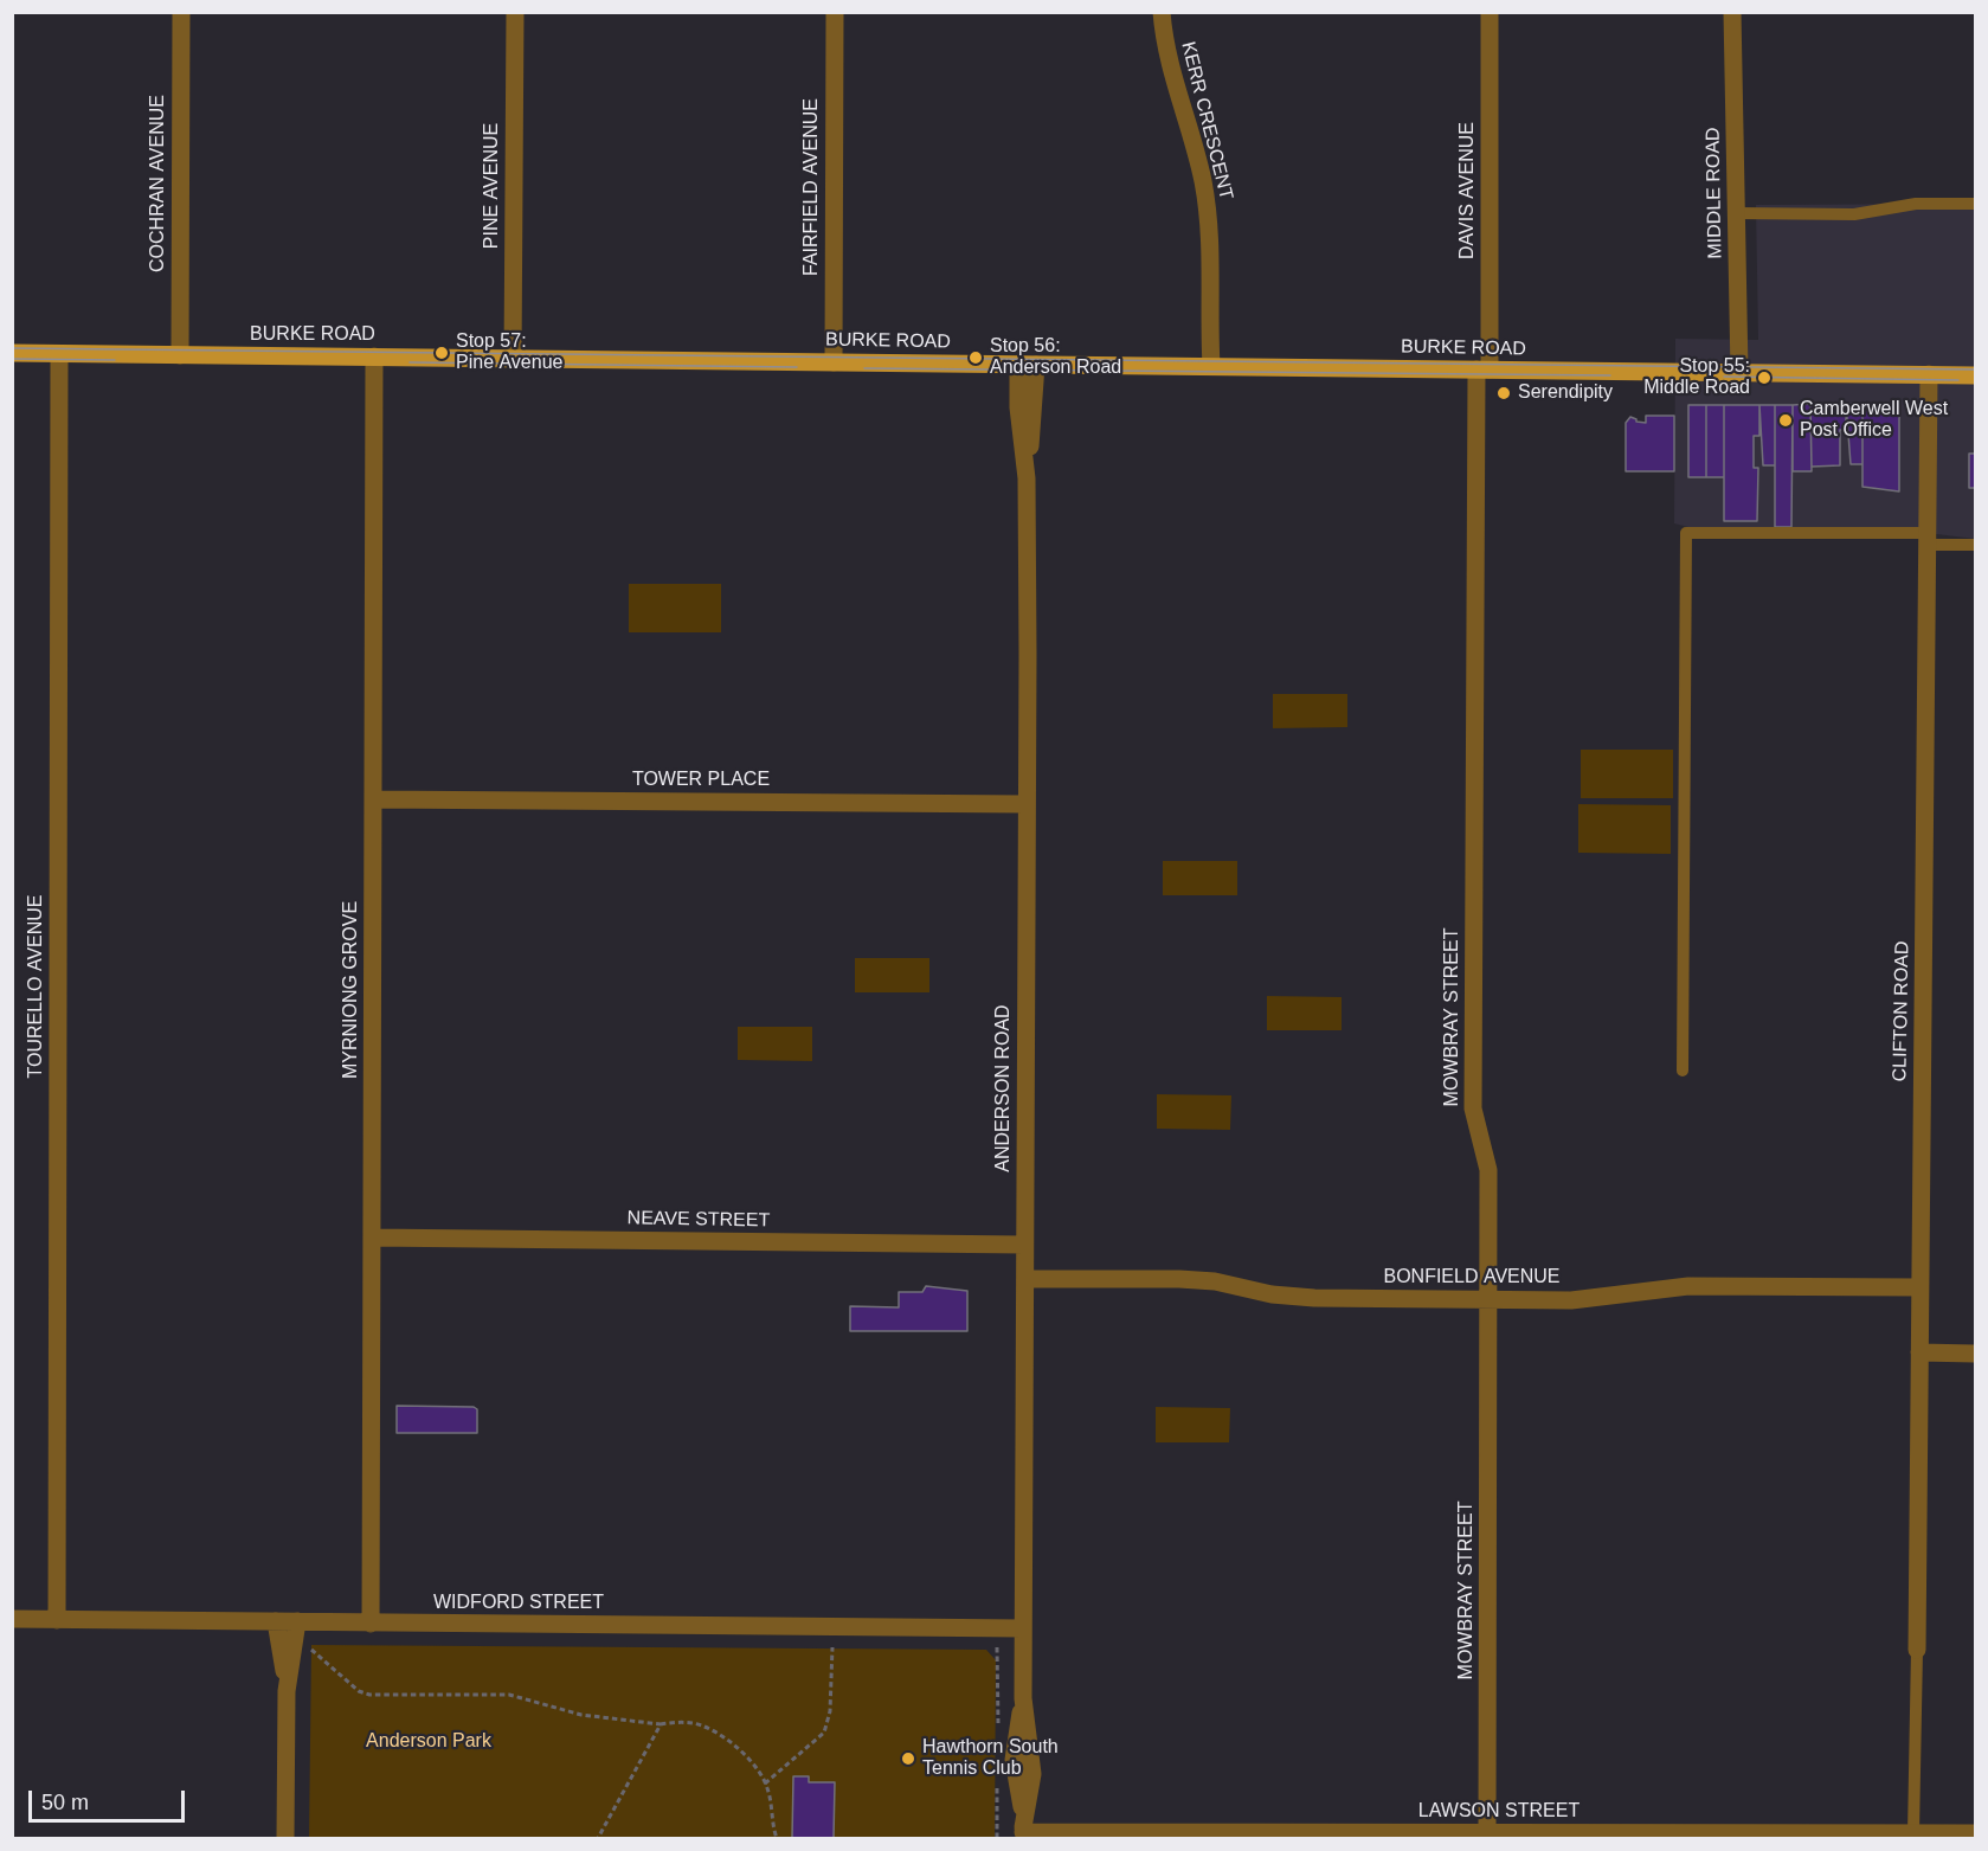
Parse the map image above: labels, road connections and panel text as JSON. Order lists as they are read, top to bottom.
{
  "streets": {
    "main road": ["BURKE ROAD"],
    "street": [
      "KERR CRESCENT",
      "COCHRAN AVENUE",
      "PINE AVENUE",
      "FAIRFIELD AVENUE",
      "DAVIS AVENUE",
      "MIDDLE ROAD",
      "TOWER PLACE",
      "TOURELLO AVENUE",
      "MYRNIONG GROVE",
      "CLIFTON ROAD",
      "MOWBRAY STREET",
      "ANDERSON ROAD",
      "NEAVE STREET",
      "BONFIELD AVENUE",
      "WIDFORD STREET",
      "LAWSON STREET"
    ]
  },
  "crossings": [
    ["KERR CRESCENT", "BURKE ROAD"],
    ["COCHRAN AVENUE", "BURKE ROAD"],
    ["PINE AVENUE", "BURKE ROAD"],
    ["FAIRFIELD AVENUE", "BURKE ROAD"],
    ["DAVIS AVENUE", "BURKE ROAD"],
    ["DAVIS AVENUE", "MOWBRAY STREET"],
    ["MIDDLE ROAD", "BURKE ROAD"],
    ["BURKE ROAD", "TOURELLO AVENUE"],
    ["BURKE ROAD", "MYRNIONG GROVE"],
    ["BURKE ROAD", "CLIFTON ROAD"],
    ["BURKE ROAD", "MOWBRAY STREET"],
    ["BURKE ROAD", "ANDERSON ROAD"],
    ["TOWER PLACE", "MYRNIONG GROVE"],
    ["TOWER PLACE", "ANDERSON ROAD"],
    ["TOURELLO AVENUE", "WIDFORD STREET"],
    ["MYRNIONG GROVE", "NEAVE STREET"],
    ["MYRNIONG GROVE", "WIDFORD STREET"],
    ["CLIFTON ROAD", "BONFIELD AVENUE"],
    ["MOWBRAY STREET", "BONFIELD AVENUE"],
    ["MOWBRAY STREET", "LAWSON STREET"],
    ["ANDERSON ROAD", "NEAVE STREET"],
    ["ANDERSON ROAD", "BONFIELD AVENUE"],
    ["ANDERSON ROAD", "WIDFORD STREET"],
    ["ANDERSON ROAD", "LAWSON STREET"]
  ],
  "parks": ["Anderson Park"],
  "places": [
    "Stop 57: Pine Avenue",
    "Stop 56: Anderson Road",
    "Stop 55: Middle Road",
    "Serendipity",
    "Camberwell West Post Office",
    "Hawthorn South Tennis Club"
  ],
  "scale_bar": "50 m"
}
